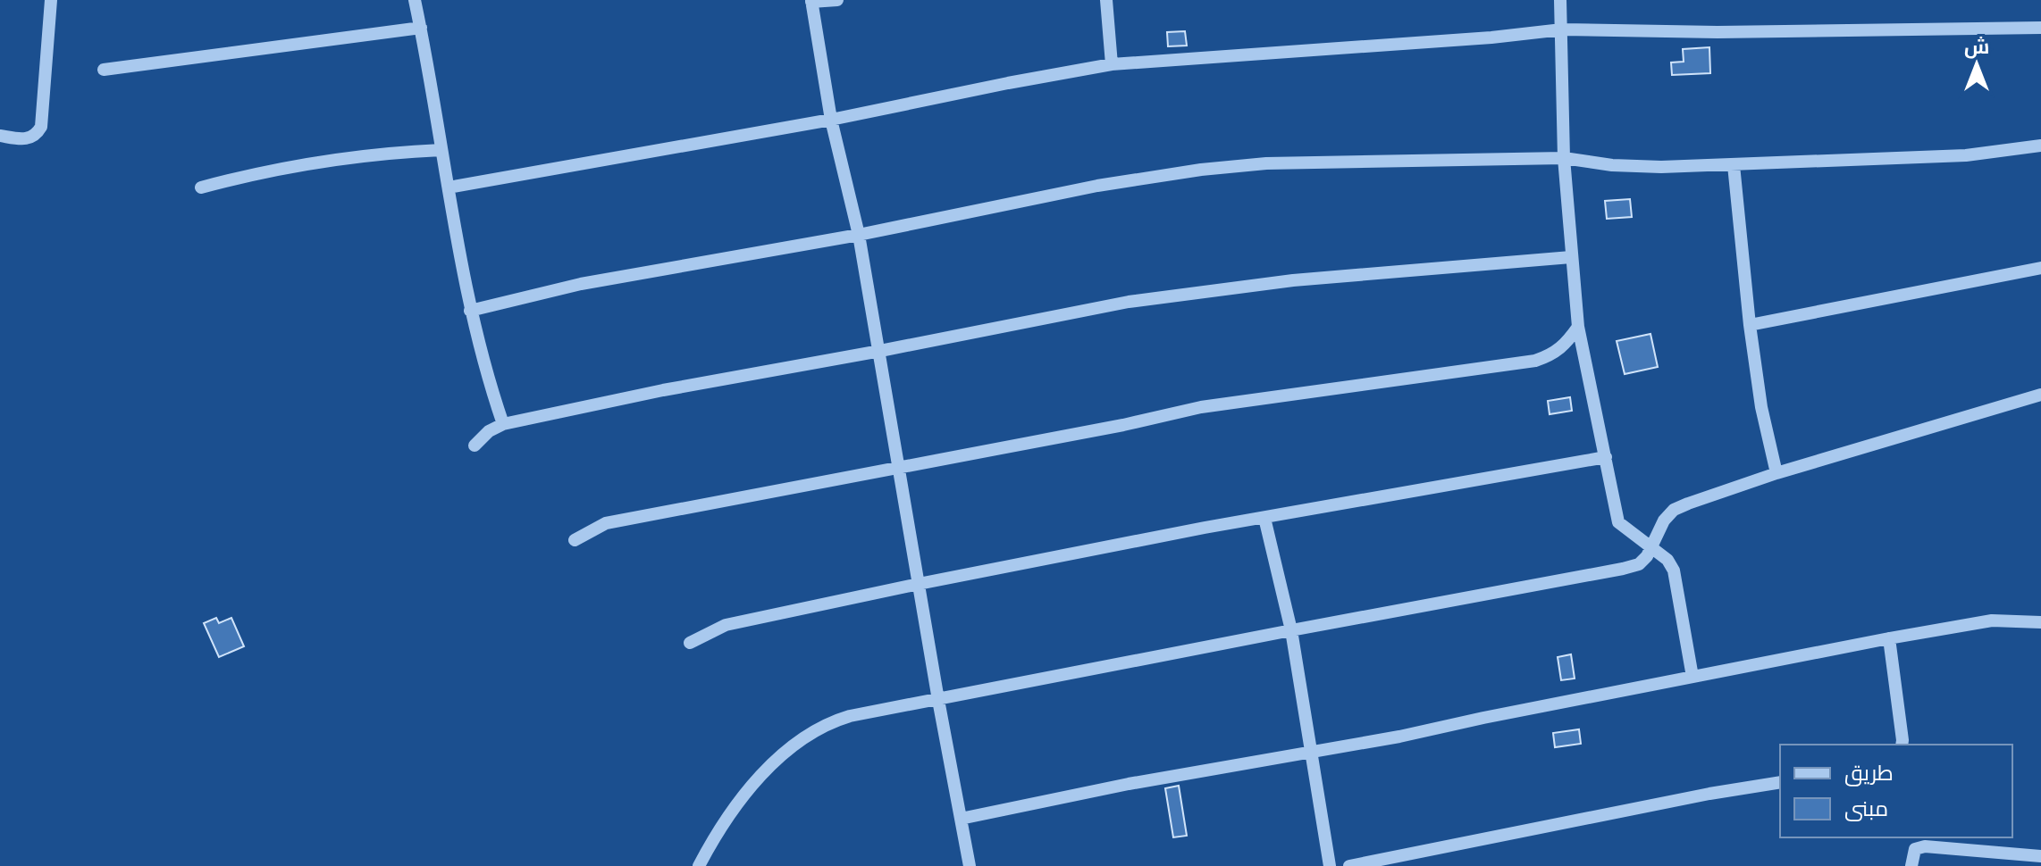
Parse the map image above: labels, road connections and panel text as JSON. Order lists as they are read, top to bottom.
{
  "legend": ["طريق", "مبنى"],
  "north": "top"
}
